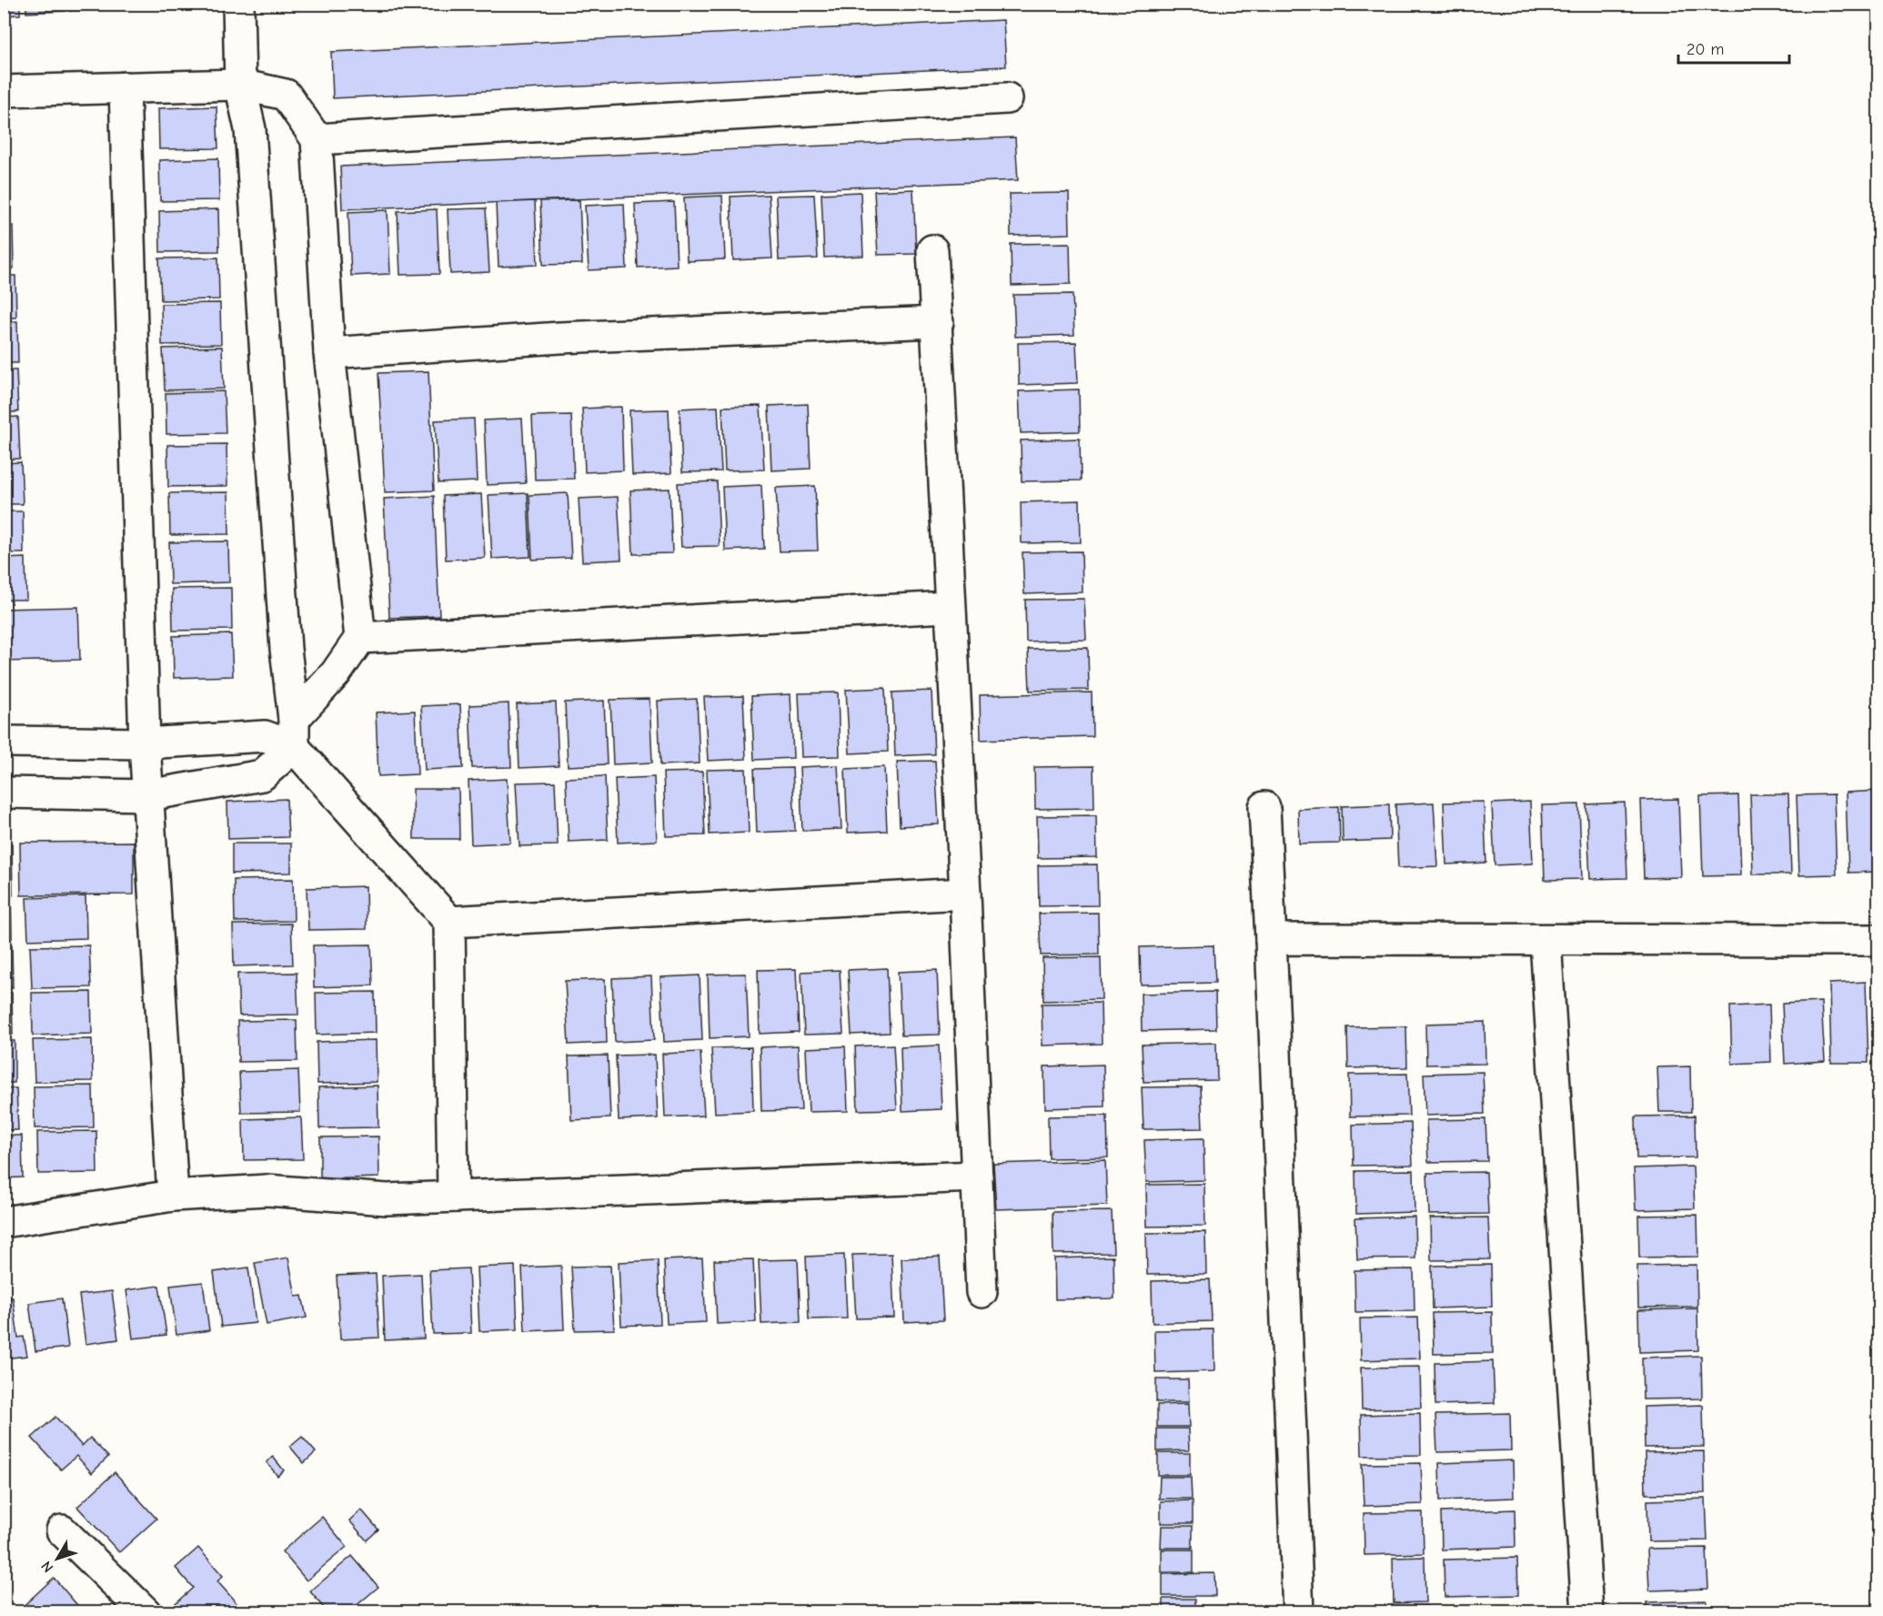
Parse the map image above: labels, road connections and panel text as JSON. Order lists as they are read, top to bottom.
{
  "scale_bar": "20 m",
  "north": "bottom left"
}
